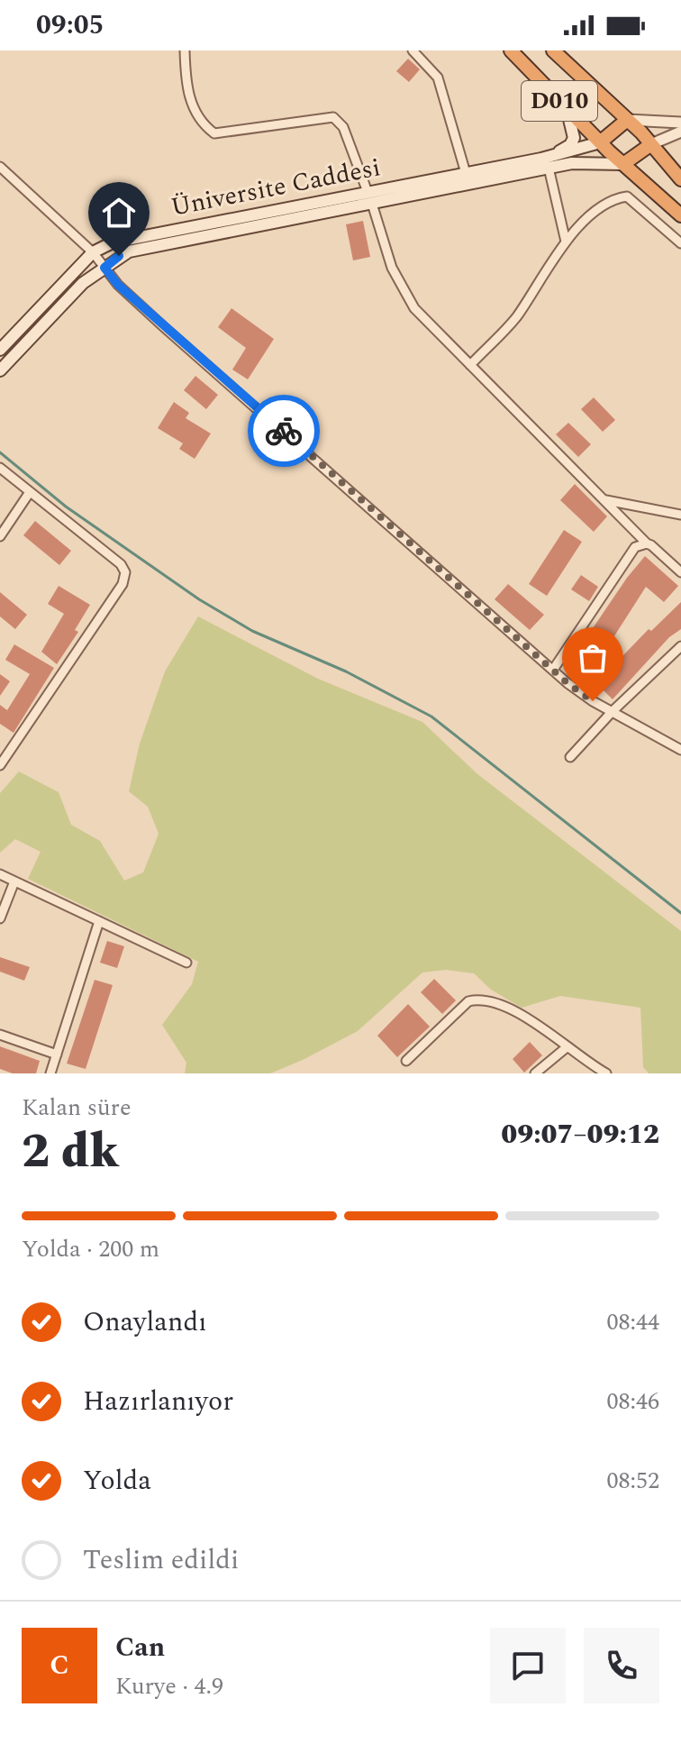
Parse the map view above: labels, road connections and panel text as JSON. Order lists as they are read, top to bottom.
{
  "streets": {
    "highway": ["D010"],
    "main road": ["Üniversite Caddesi"]
  },
  "crossings": [
    ["D010", "Üniversite Caddesi"]
  ],
  "page": {
    "status": "09:05",
    "heading": ["2 dk", "Kalan süre", "09:07–09:12"],
    "panel": ["Can", "Kurye · 4.9"],
    "bar": "Yolda · 200 m",
    "list": [
      ["Onaylandı", "08:44"],
      ["Hazırlanıyor", "08:46"],
      ["Yolda", "08:52"],
      "Teslim edildi"
    ],
    "round": "C"
  }
}
